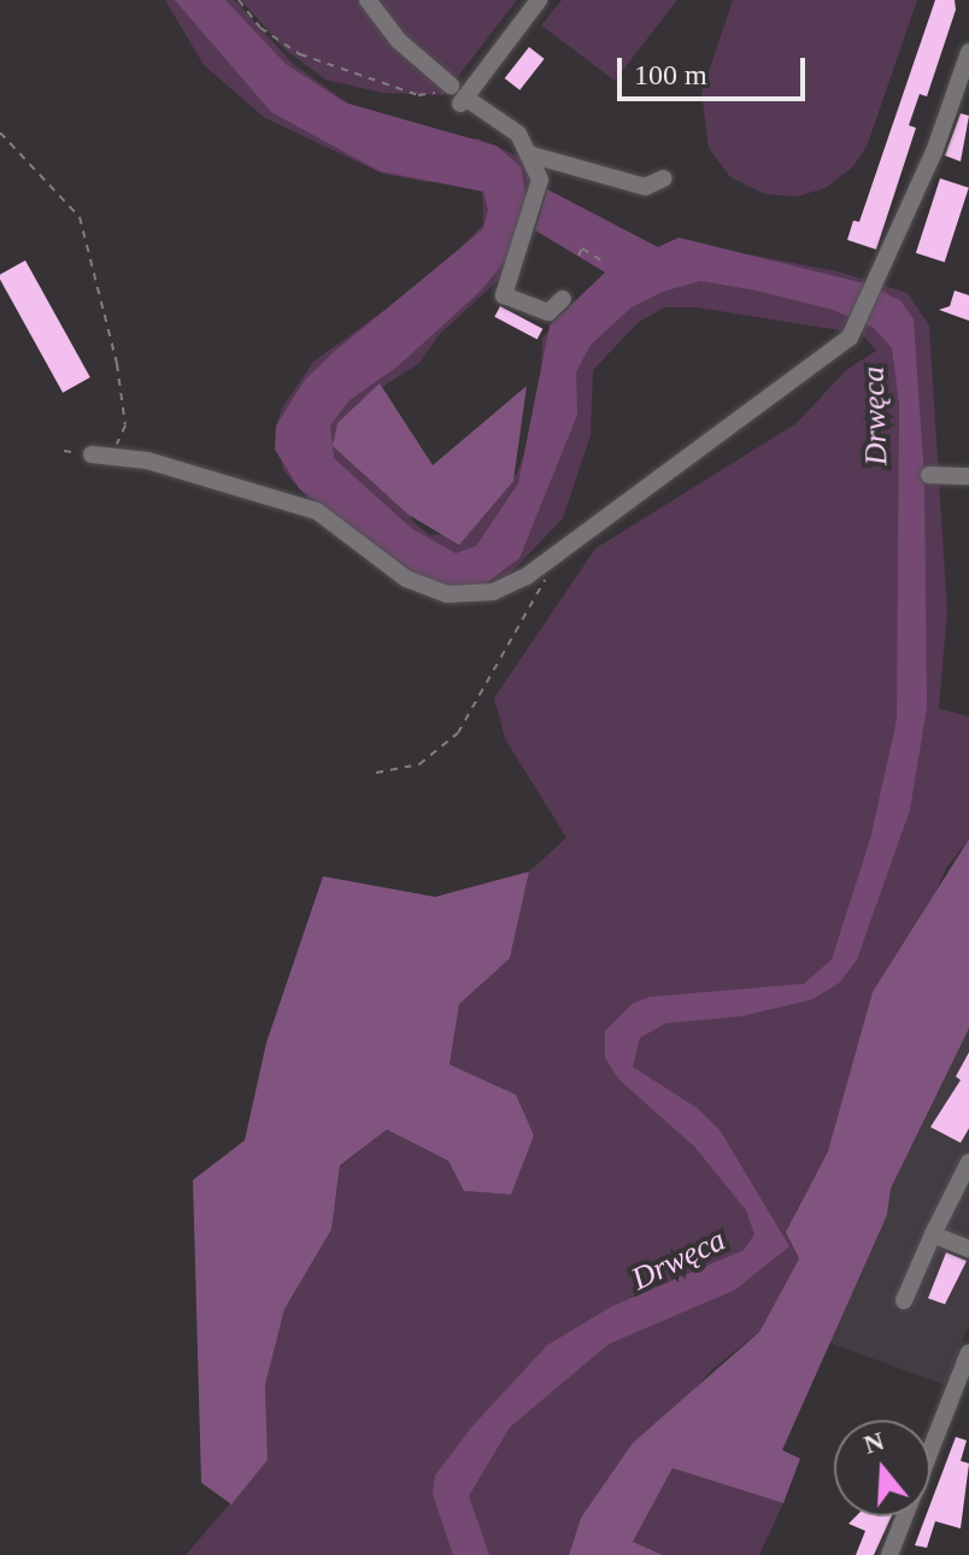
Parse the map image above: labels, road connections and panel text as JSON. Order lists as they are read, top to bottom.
{
  "water": ["Drwęca"],
  "scale_bar": "100 m",
  "north": "top"
}
